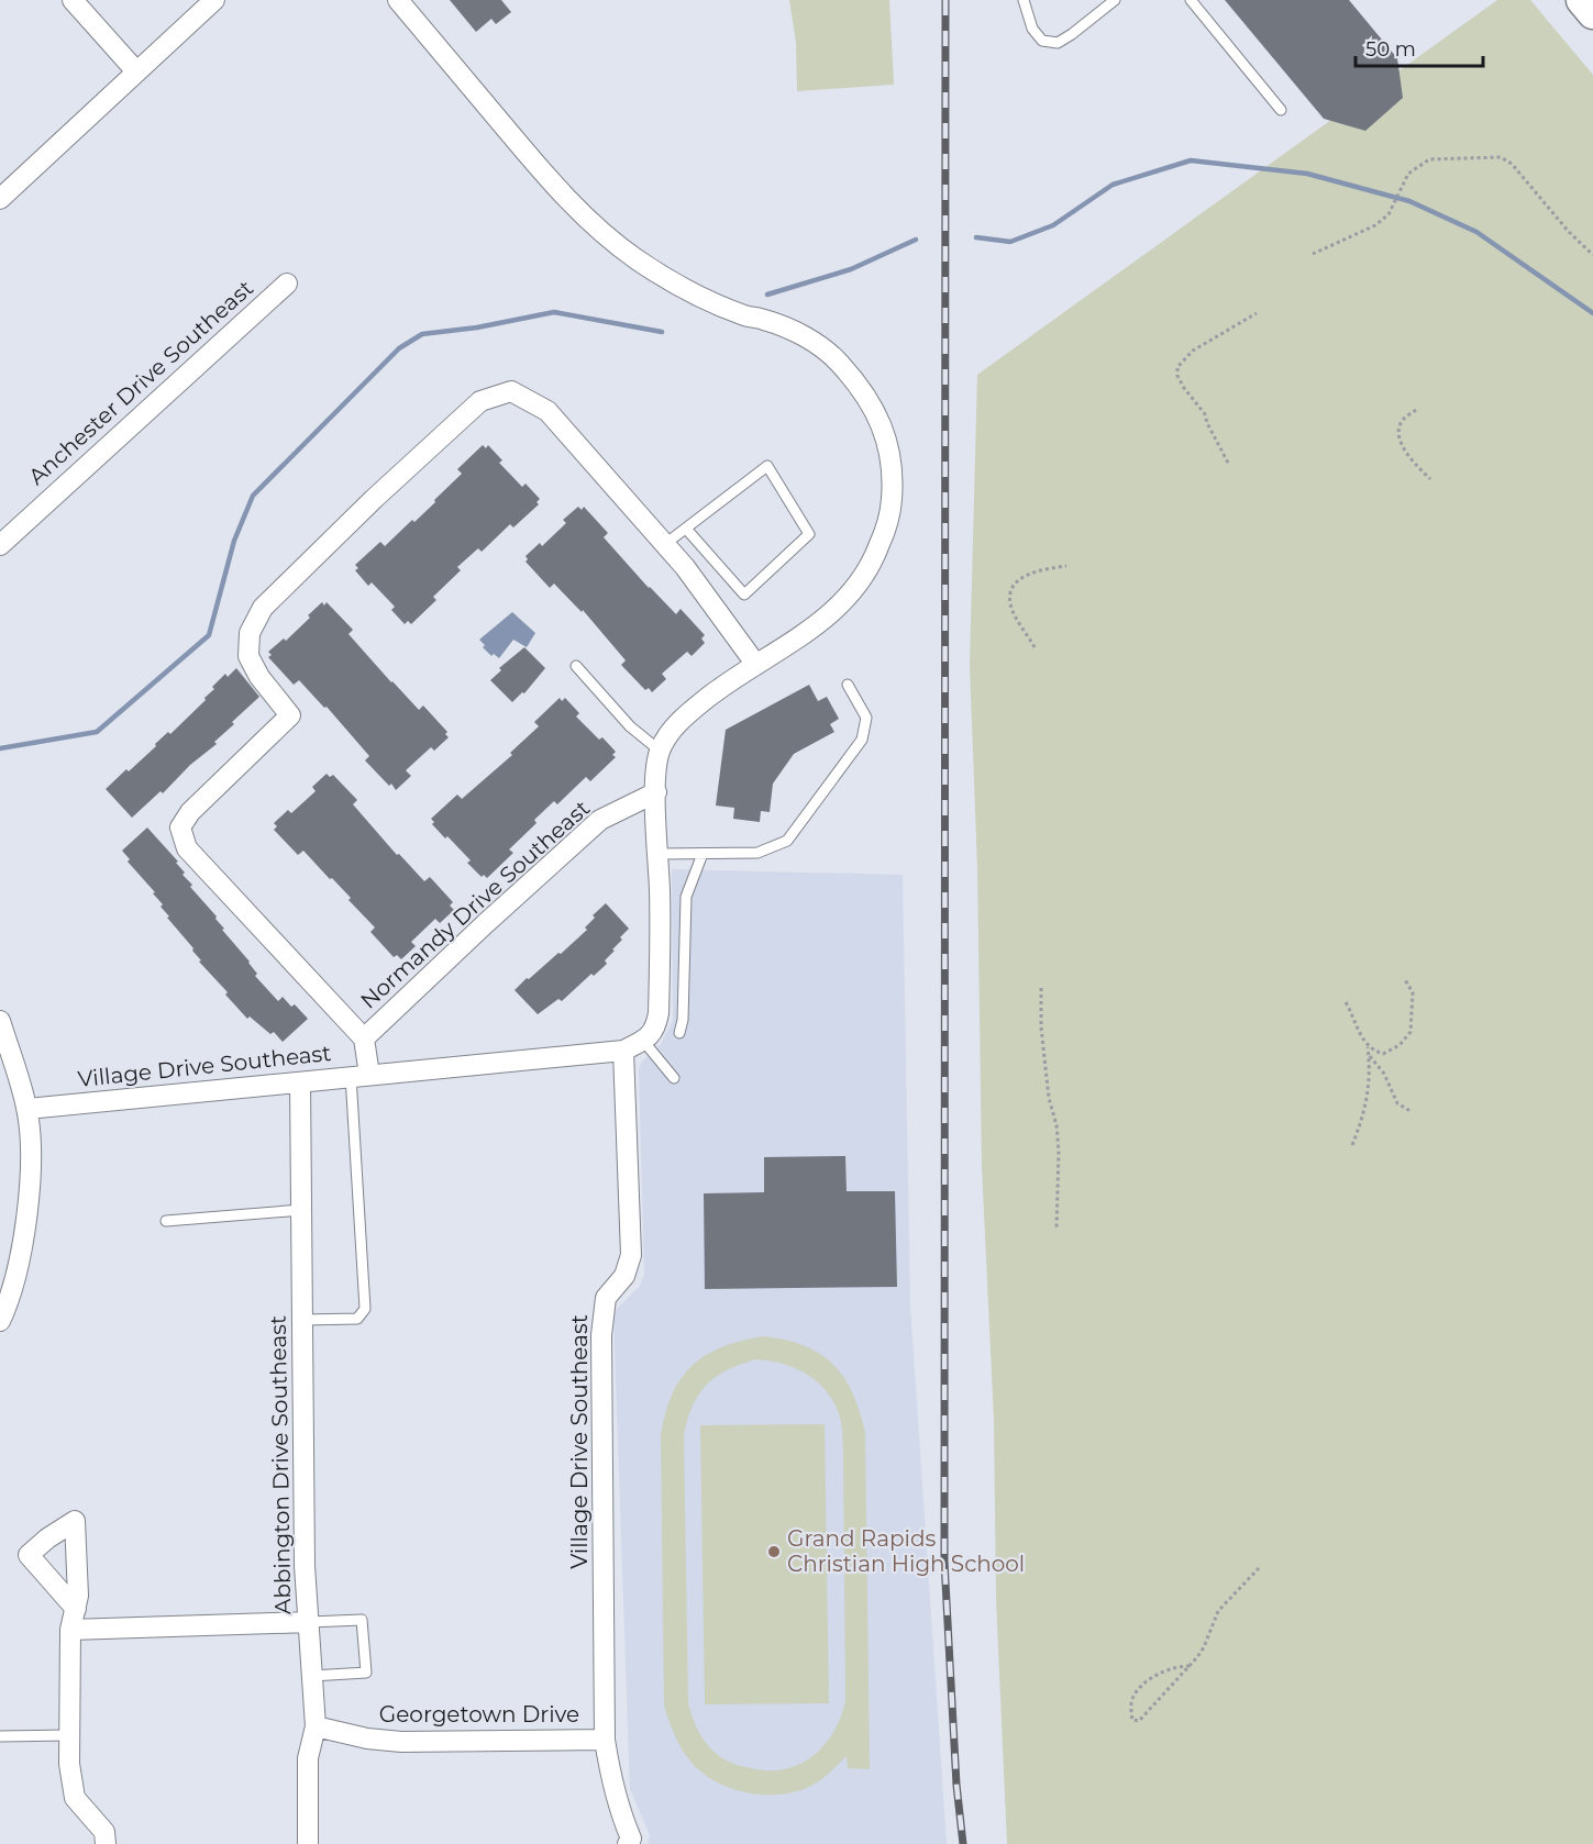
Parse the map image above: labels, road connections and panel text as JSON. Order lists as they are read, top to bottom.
{
  "streets": {
    "street": [
      "Anchester Drive Southeast",
      "Normandy Drive Southeast",
      "Village Drive Southeast",
      "Abbington Drive Southeast",
      "Georgetown Drive"
    ]
  },
  "crossings": [
    ["Normandy Drive Southeast", "Village Drive Southeast"],
    ["Village Drive Southeast", "Abbington Drive Southeast"],
    ["Village Drive Southeast", "Georgetown Drive"],
    ["Abbington Drive Southeast", "Georgetown Drive"]
  ],
  "places": ["Grand Rapids Christian High School"],
  "scale_bar": "50 m"
}
